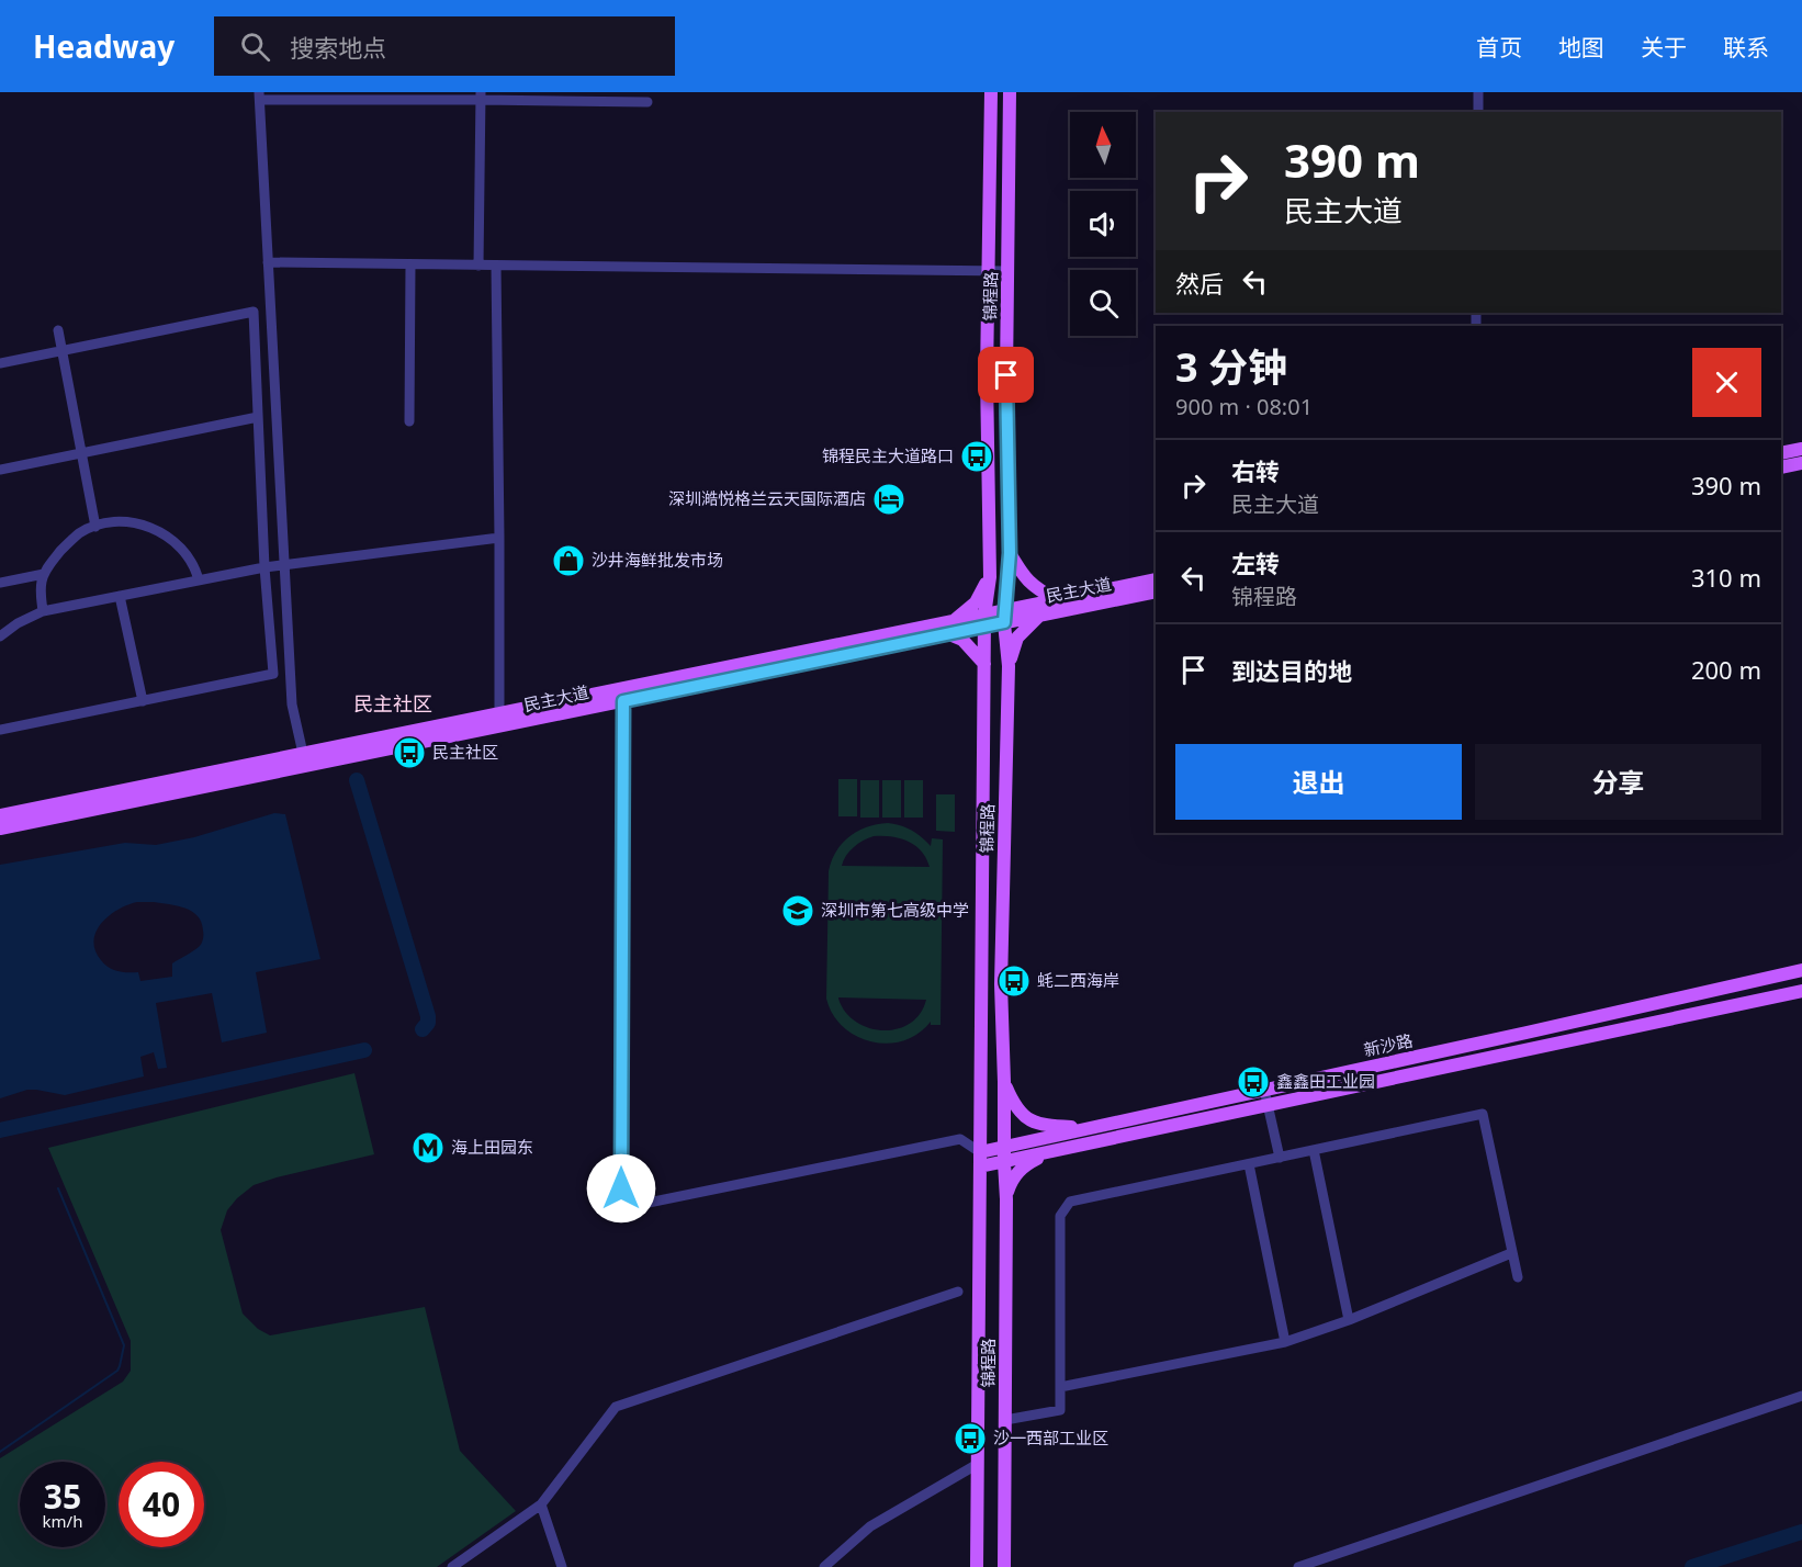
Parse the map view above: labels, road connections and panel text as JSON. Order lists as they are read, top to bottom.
{
  "streets": {
    "main road": ["锦程路", "民主大道", "新沙路"]
  },
  "crossings": [
    ["锦程路", "民主大道"],
    ["锦程路", "新沙路"]
  ],
  "districts": ["民主社区"],
  "places": {
    "bus stop": [
      "锦程民主大道路口",
      "民主社区",
      "蚝二西海岸",
      "鑫鑫田工业园",
      "沙一西部工业区"
    ],
    "hotel": ["深圳澔悦格兰云天国际酒店"],
    "shop": ["沙井海鲜批发市场"],
    "school or university": ["深圳市第七高级中学"],
    "metro station": ["海上田园东"]
  },
  "north": "top",
  "page": {
    "header": "Headway",
    "search": "搜索地点",
    "nav": [
      "首页",
      "地图",
      "关于",
      "联系"
    ],
    "turn": ["390 m", "民主大道"],
    "then": "然后",
    "heading": ["3 分钟", "900 m · 08:01"],
    "list": [
      {
        "name": "右转",
        "note": "民主大道",
        "value": "390 m"
      },
      {
        "name": "左转",
        "note": "锦程路",
        "value": "310 m"
      },
      {
        "name": "到达目的地",
        "value": "200 m"
      }
    ],
    "buttons": ["退出", "分享"],
    "speed": "35 km/h",
    "limit": "40"
  }
}
